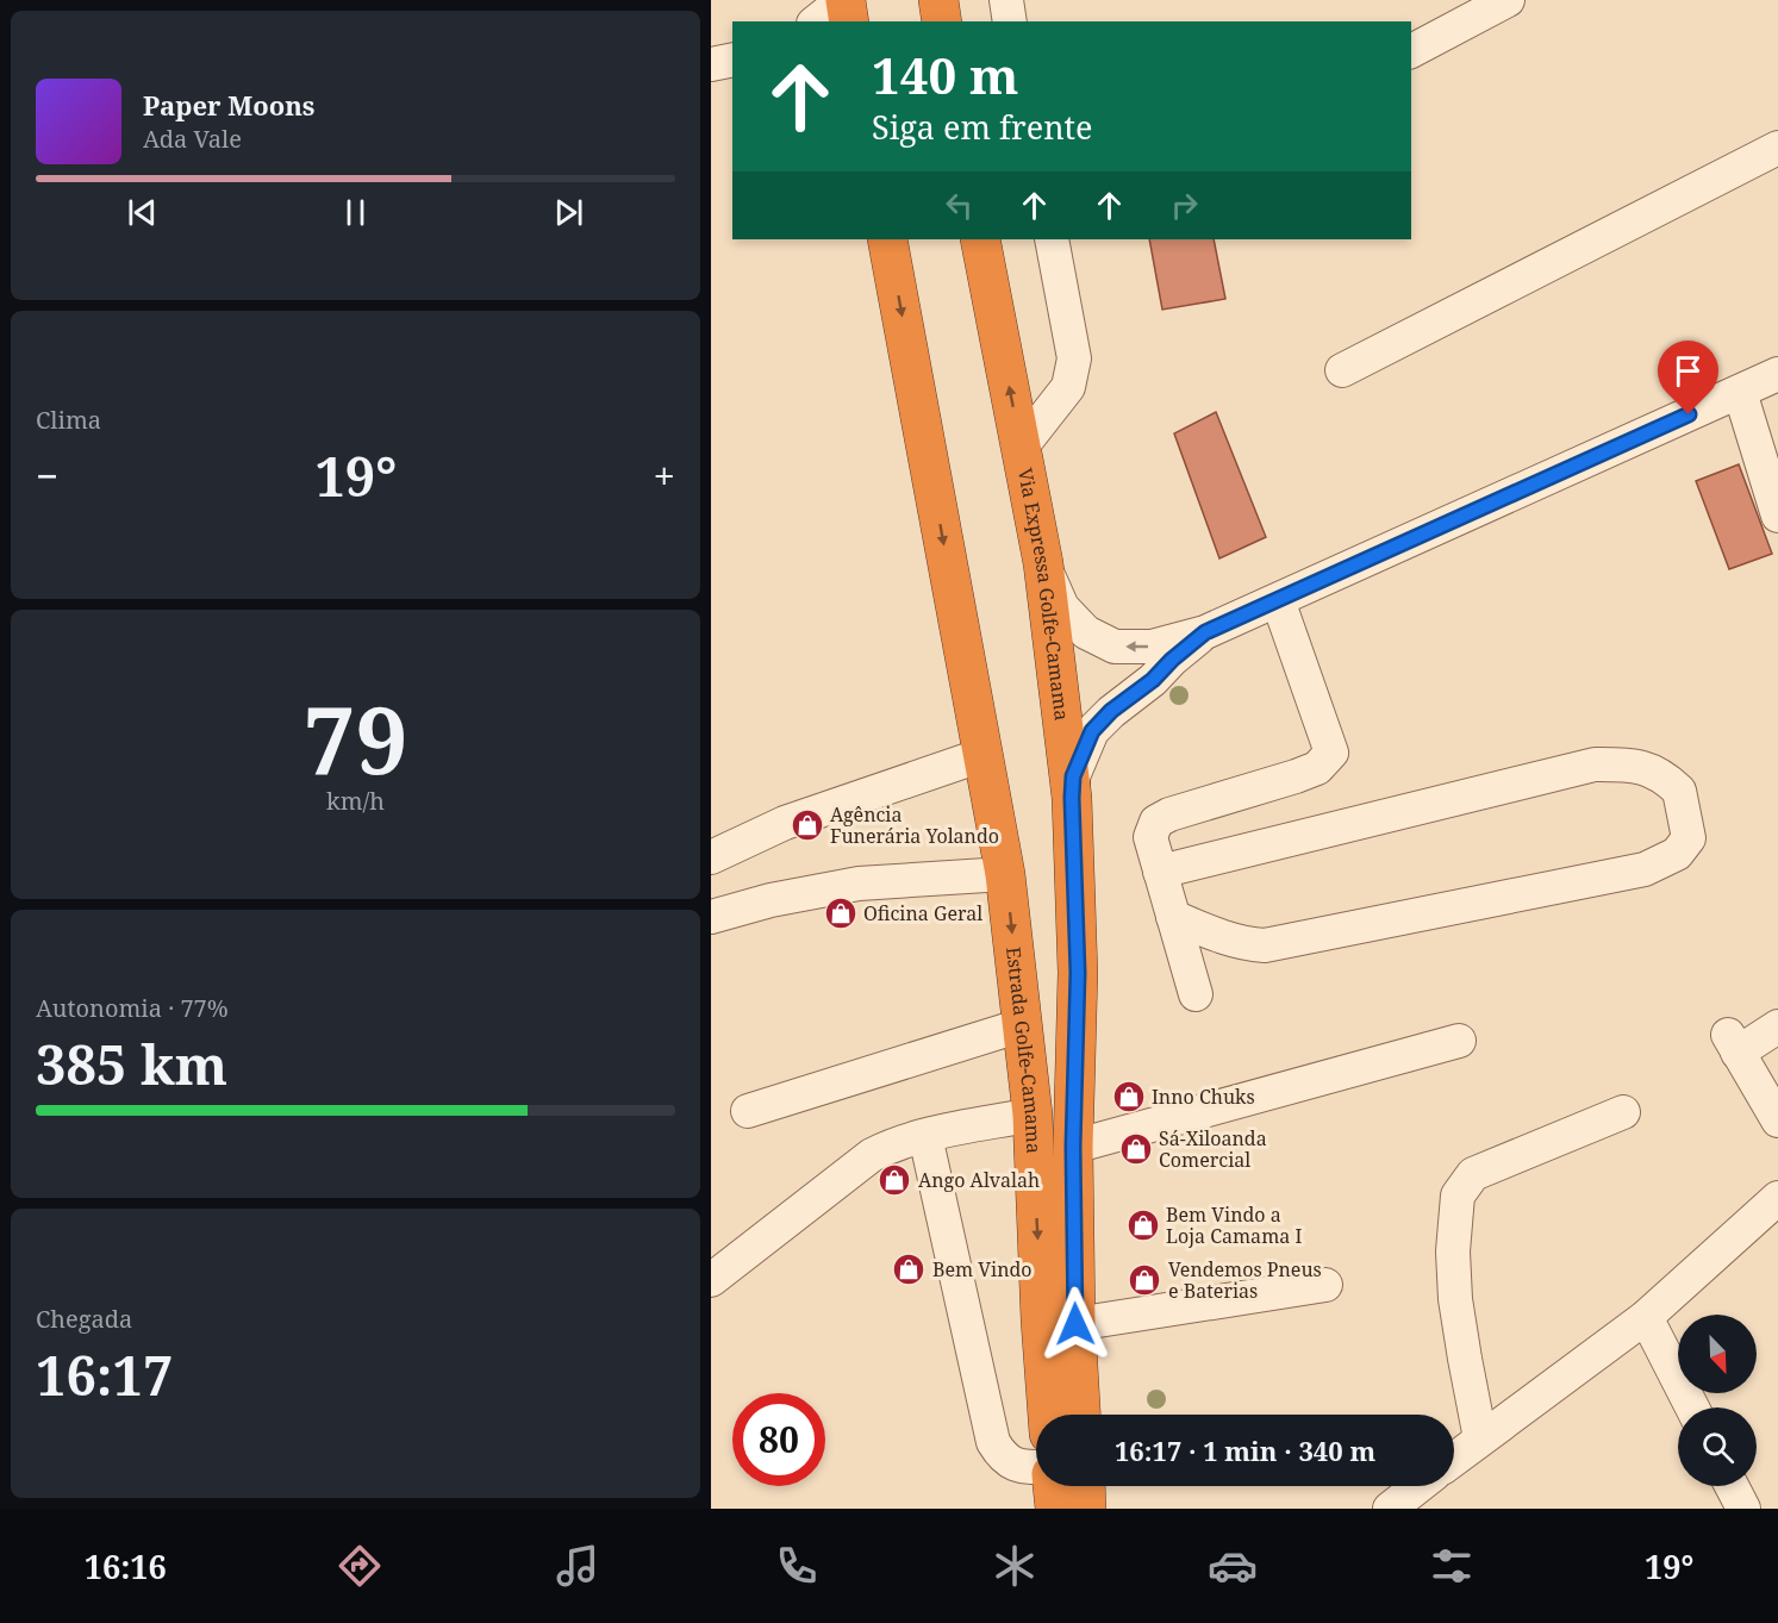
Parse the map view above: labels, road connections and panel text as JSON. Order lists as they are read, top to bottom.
{
  "streets": {
    "highway": ["Via Expressa Golfe-Camama", "Estrada Golfe-Camama"]
  },
  "one_way": ["Estrada Golfe-Camama"],
  "places": {
    "shop": [
      "Agência Funerária Yolando",
      "Oficina Geral",
      "Inno Chuks",
      "Sá-Xiloanda Comercial",
      "Ango Alvalah",
      "Bem Vindo a Loja Camama I",
      "Bem Vindo",
      "Vendemos Pneus e Baterias"
    ]
  },
  "north": "bottom right",
  "page": {
    "turn": ["140 m", "Siga em frente"],
    "song": ["Paper Moons", "Ada Vale"],
    "tile": [
      "Clima",
      ["79", "km/h"],
      ["Autonomia · 77%", "385 km"],
      ["Chegada", "16:17"]
    ],
    "heat": ["−", "19°", "+"],
    "limit": "80",
    "trip": "16:17 · 1 min · 340 m",
    "tabs": ["16:16", "19°"]
  }
}
